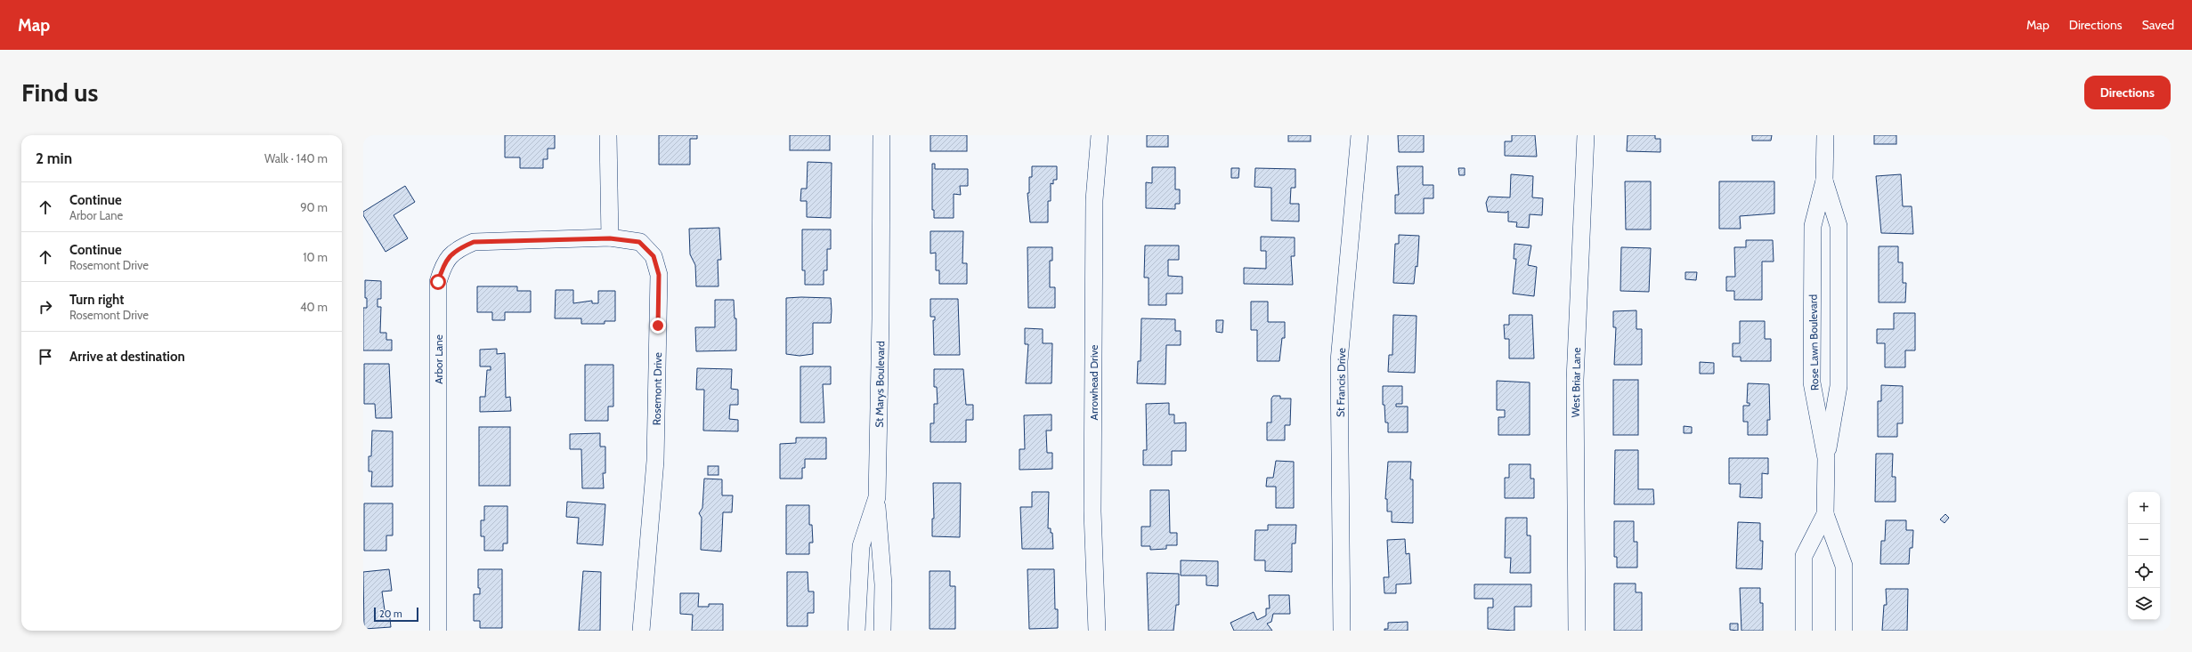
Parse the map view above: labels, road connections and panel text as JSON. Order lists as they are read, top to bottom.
{
  "streets": {
    "street": [
      "Rose Lawn Boulevard",
      "Arbor Lane",
      "Arrowhead Drive",
      "St Francis Drive",
      "West Briar Lane",
      "St Marys Boulevard",
      "Rosemont Drive"
    ]
  },
  "crossings": [
    ["Arbor Lane", "Rosemont Drive"]
  ],
  "scale_bar": "20 m",
  "page": {
    "header": "Map",
    "nav": ["Map", "Directions", "Saved"],
    "buttons": "Directions",
    "title": "Find us",
    "heading": ["2 min", "Walk · 140 m"],
    "list": [
      ["Continue", "Arbor Lane", "90 m"],
      ["Continue", "Rosemont Drive", "10 m"],
      ["Turn right", "Rosemont Drive", "40 m"],
      "Arrive at destination"
    ],
    "map_buttons": ["+", "−"],
    "scale": "20 m"
  }
}
